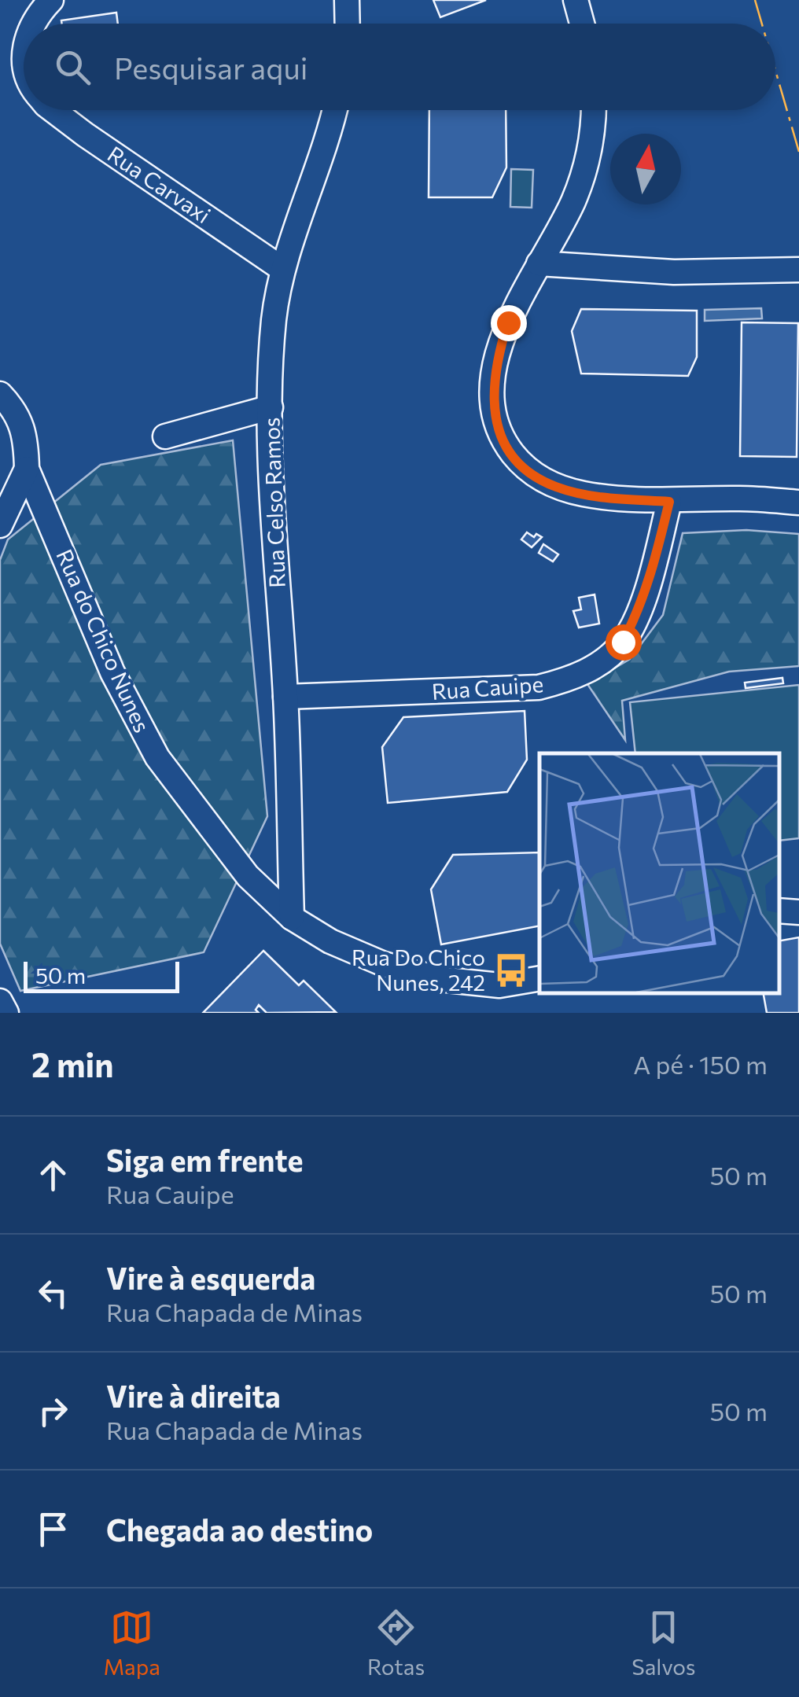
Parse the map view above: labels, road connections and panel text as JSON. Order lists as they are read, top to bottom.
{
  "streets": {
    "street": [
      "Rua Carvaxi",
      "Rua Celso Ramos",
      "Rua do Chico Nunes",
      "Rua Cauipe"
    ]
  },
  "crossings": [
    ["Rua Carvaxi", "Rua Celso Ramos"],
    ["Rua Celso Ramos", "Rua do Chico Nunes"],
    ["Rua Celso Ramos", "Rua Cauipe"]
  ],
  "places": {
    "bus stop": ["Rua Do Chico Nunes, 242"]
  },
  "scale_bar": "50 m",
  "north": "top",
  "page": {
    "search": "Pesquisar aqui",
    "scale": "50 m",
    "heading": ["2 min", "A pé · 150 m"],
    "list": [
      ["Siga em frente", "Rua Cauipe", "50 m"],
      ["Vire à esquerda", "Rua Chapada de Minas", "50 m"],
      ["Vire à direita", "Rua Chapada de Minas", "50 m"],
      "Chegada ao destino"
    ],
    "nav": ["Mapa", "Rotas", "Salvos"]
  }
}
